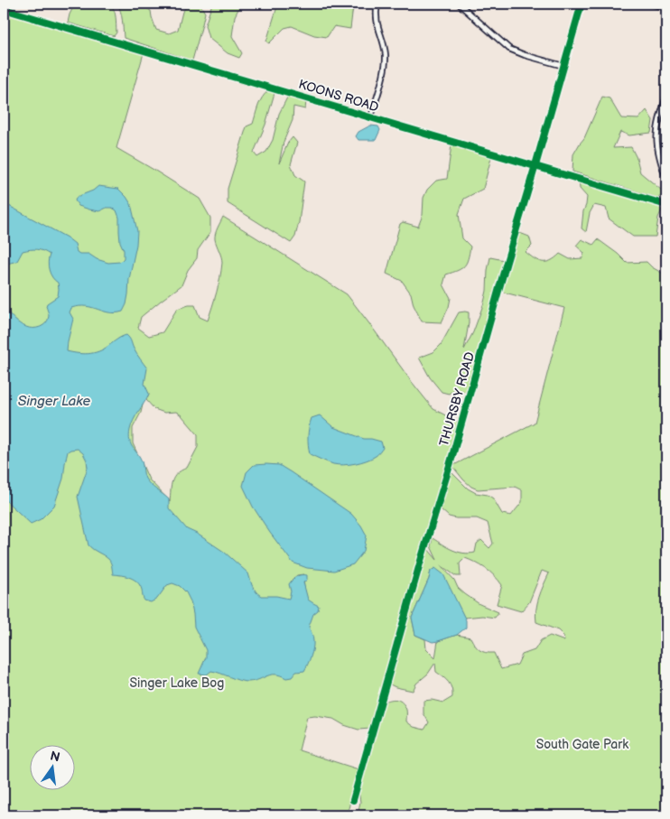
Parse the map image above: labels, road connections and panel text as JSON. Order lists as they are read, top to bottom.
{
  "streets": {
    "street": ["KOONS ROAD", "THURSBY ROAD"]
  },
  "crossings": [
    ["KOONS ROAD", "THURSBY ROAD"]
  ],
  "water": ["Singer Lake"],
  "parks": ["Singer Lake Bog", "South Gate Park"],
  "north": "top"
}
